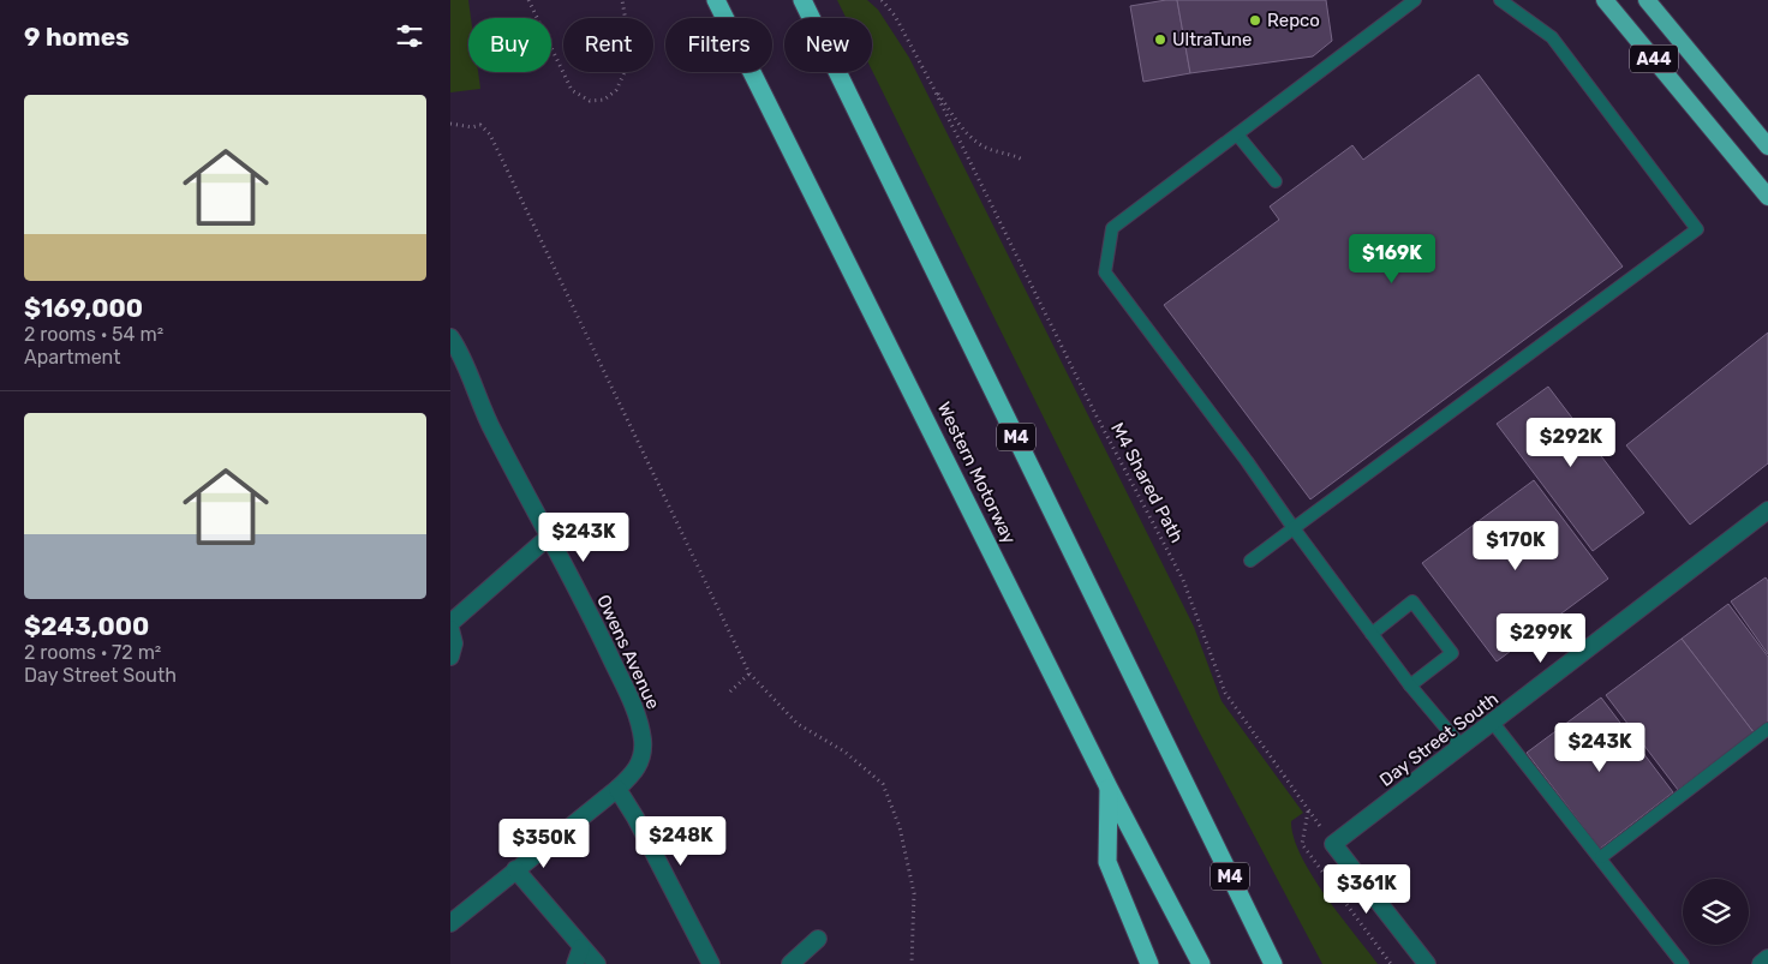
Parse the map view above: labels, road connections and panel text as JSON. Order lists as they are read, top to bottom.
{
  "streets": {
    "highway": ["A44", "M4", "Western Motorway"],
    "street": ["Owens Avenue", "Day Street South"],
    "path": ["M4 Shared Path"]
  },
  "places": ["Repco", "UltraTune"],
  "page": {
    "heading": "9 homes",
    "chip": [
      "Buy",
      "Rent",
      "Filters",
      "New"
    ],
    "list": [
      {
        "name": "$169,000",
        "note": "2 rooms · 54 m² · Apartment"
      },
      {
        "name": "$243,000",
        "note": "2 rooms · 72 m² · Day Street South"
      }
    ],
    "price": [
      "$169K",
      "$292K",
      "$243K",
      "$170K",
      "$299K",
      "$243K",
      "$248K",
      "$350K",
      "$361K"
    ]
  }
}
